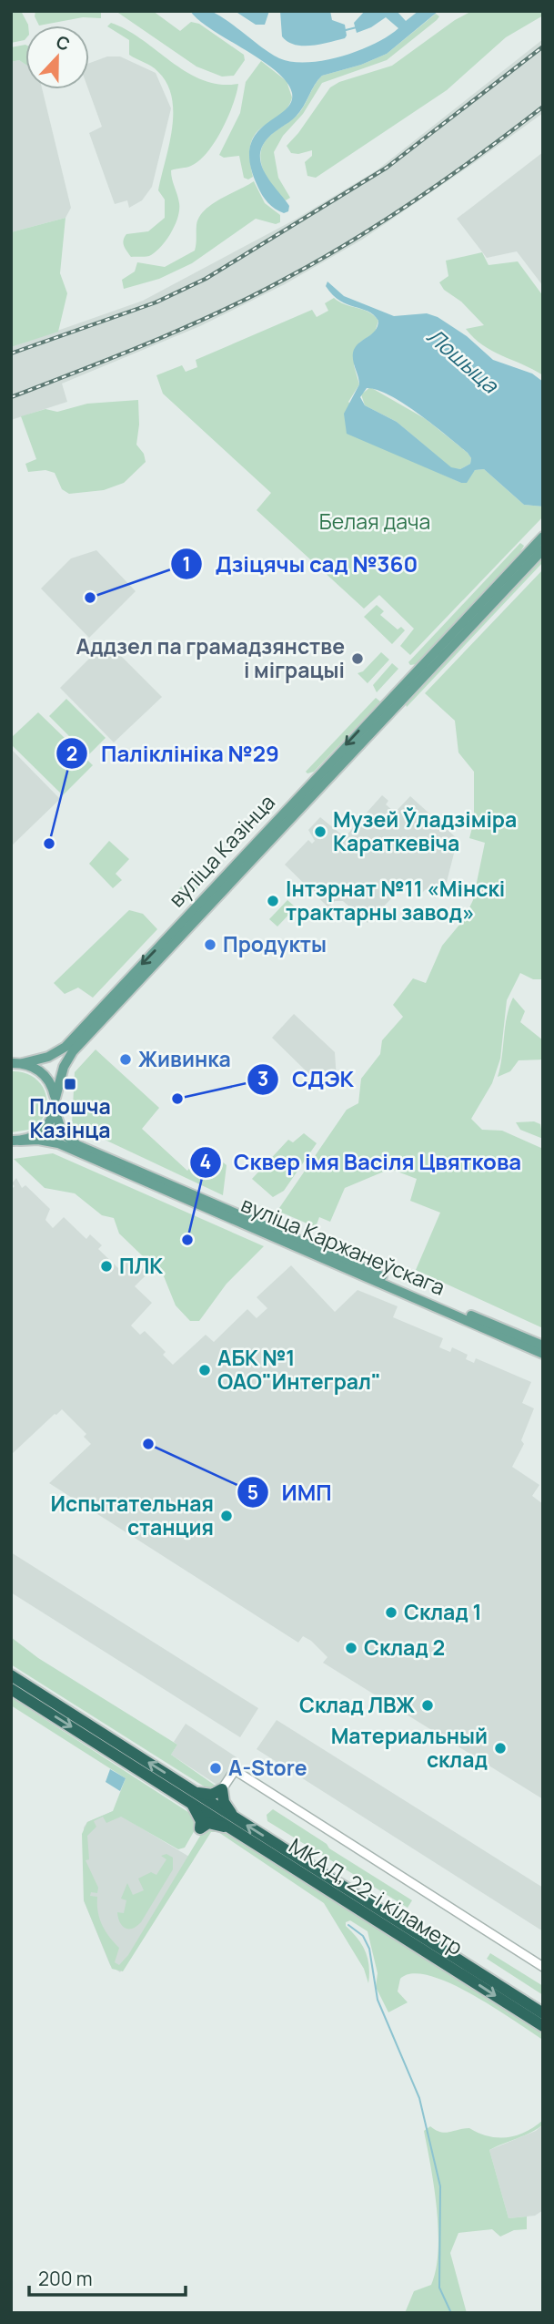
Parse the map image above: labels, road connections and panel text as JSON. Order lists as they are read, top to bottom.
{
  "streets": {
    "highway": ["МКАД, 22-і кіламетр"],
    "main road": ["вуліца Казінца", "вуліца Каржанеўскага"]
  },
  "water": ["Лошыца"],
  "parks": ["Белая дача"],
  "places": {
    "other": [
      "Дзіцячы сад №360",
      "Аддзел па грамадзянстве і міграцыі",
      "Музей Ўладзіміра Караткевіча",
      "Паліклініка №29",
      "Інтэрнат №11 «Мінскі трактарны завод»",
      "Продукты",
      "Живинка",
      "СДЭК",
      "Сквер імя Васіля Цвяткова",
      "ПЛК",
      "АБК №1 ОАО\"Интеграл\"",
      "ИМП",
      "Испытательная станция",
      "Склад 1",
      "Склад 2",
      "Склад ЛВЖ",
      "Материальный склад",
      "A-Store"
    ],
    "transit": ["Плошча Казінца"]
  },
  "scale_bar": "200 m",
  "north": "top"
}
